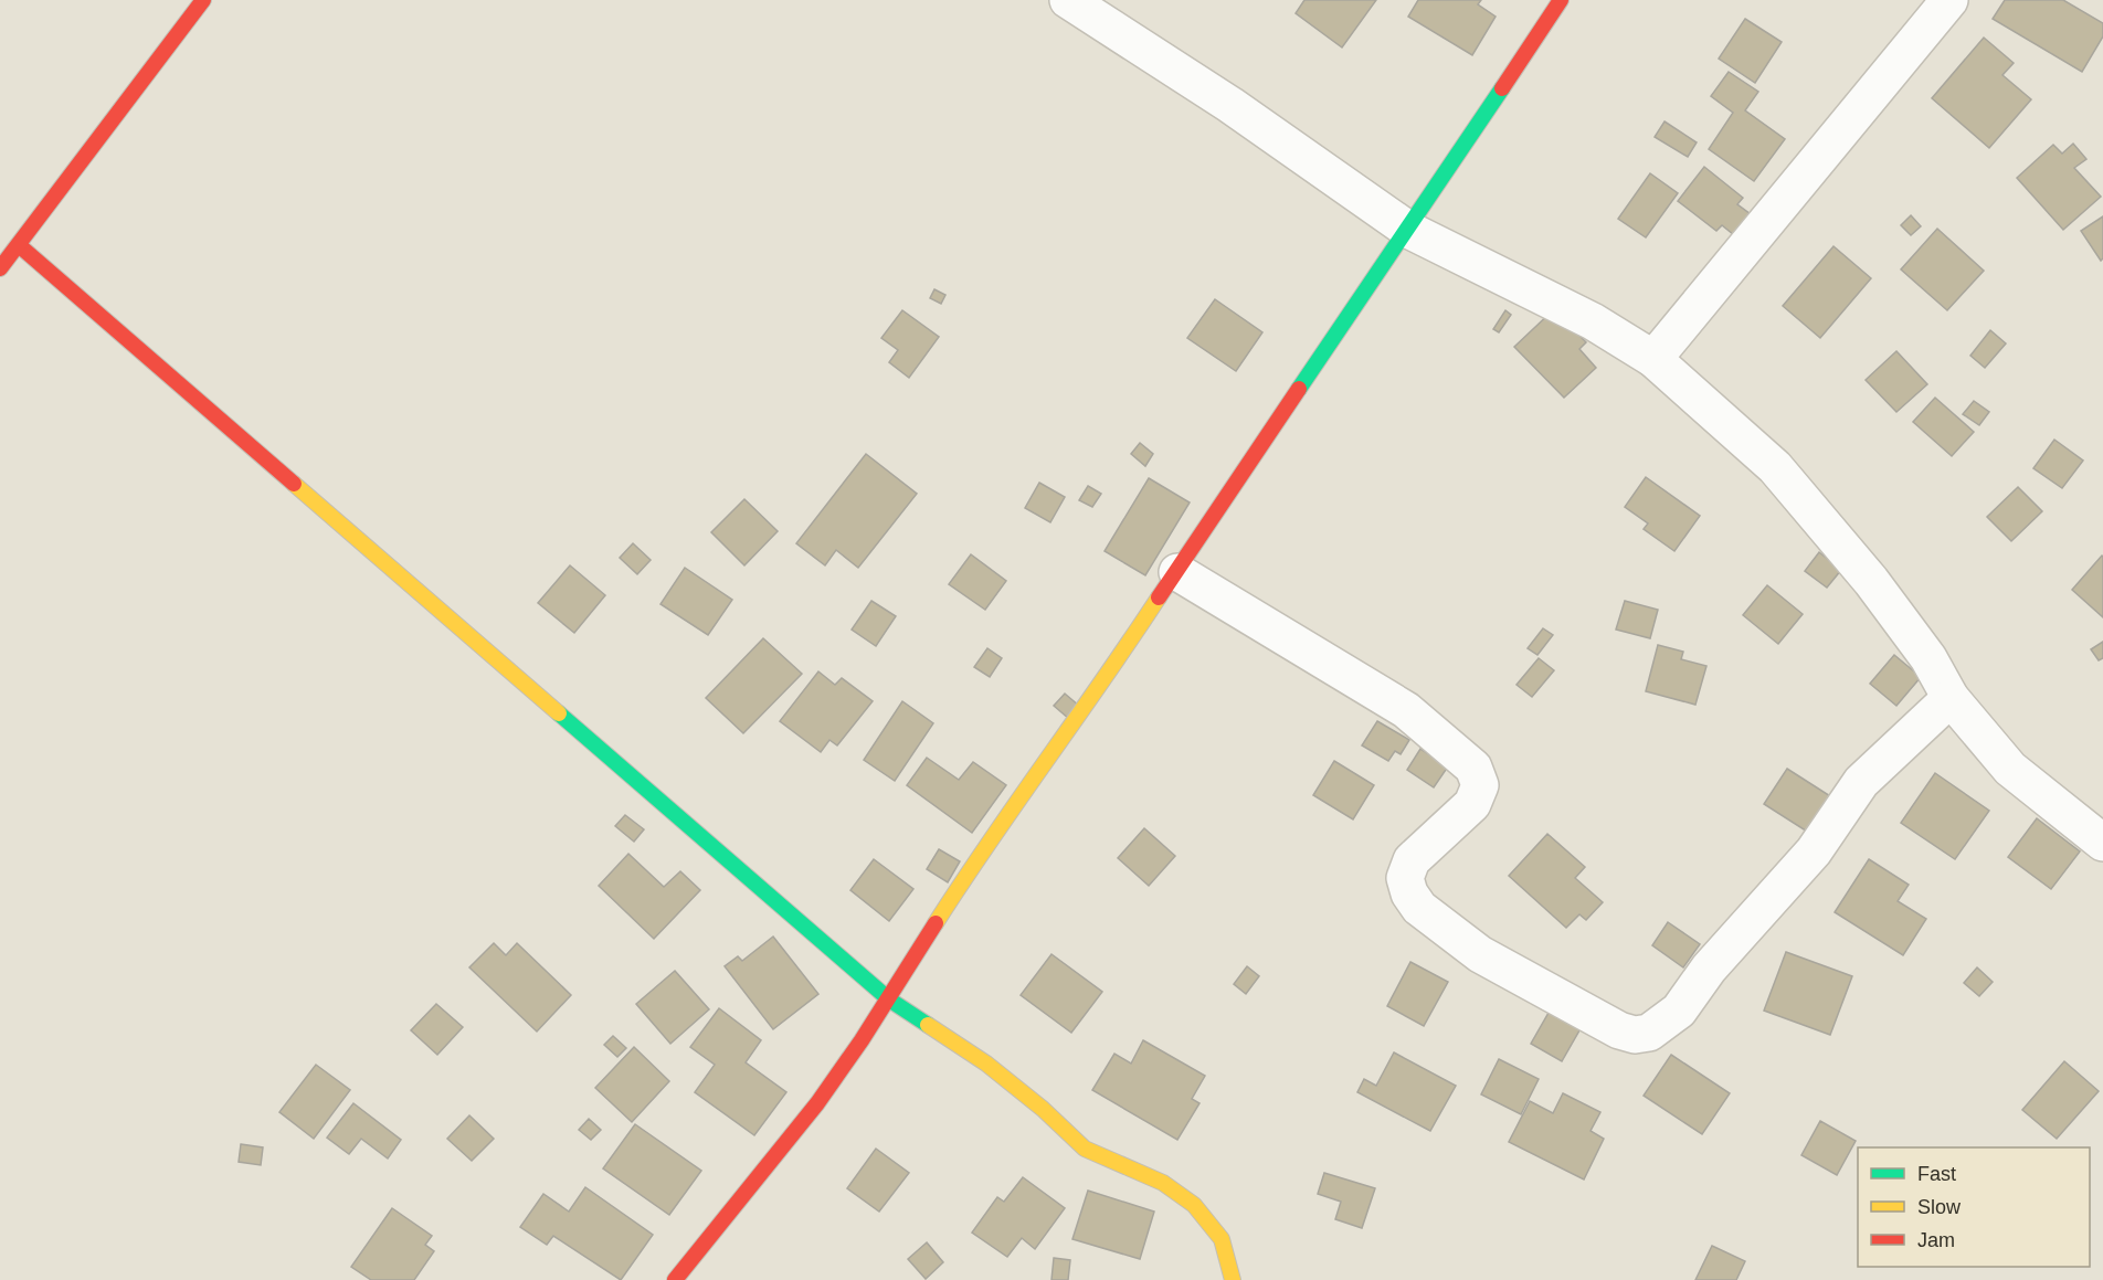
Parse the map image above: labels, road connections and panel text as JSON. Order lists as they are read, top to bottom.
{
  "legend": ["Fast", "Slow", "Jam"]
}
